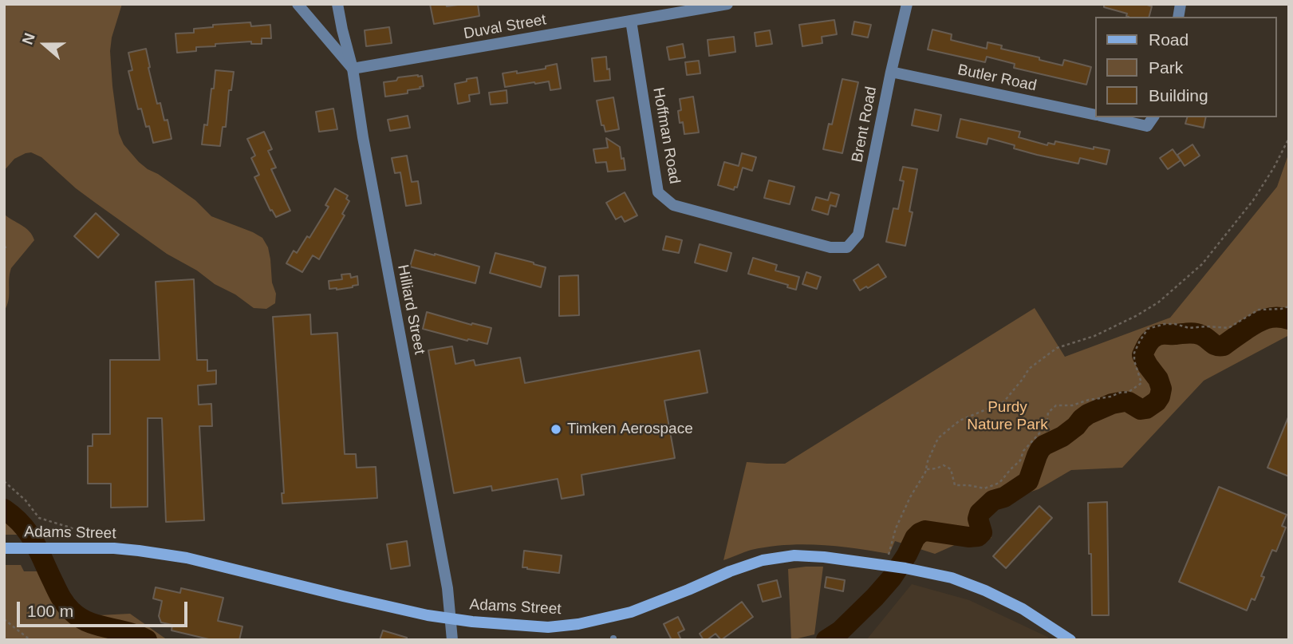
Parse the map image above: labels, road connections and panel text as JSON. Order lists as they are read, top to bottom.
{
  "streets": {
    "main road": ["Adams Street"],
    "street": [
      "Duval Street",
      "Butler Road",
      "Brent Road",
      "Hoffman Road",
      "Hilliard Street"
    ]
  },
  "crossings": [
    ["Duval Street", "Hoffman Road"],
    ["Duval Street", "Hilliard Street"],
    ["Butler Road", "Brent Road"],
    ["Brent Road", "Hoffman Road"],
    ["Hilliard Street", "Adams Street"]
  ],
  "parks": ["Purdy Nature Park"],
  "places": ["Timken Aerospace"],
  "legend": ["Road", "Park", "Building"],
  "scale_bar": "100 m",
  "north": "left"
}
